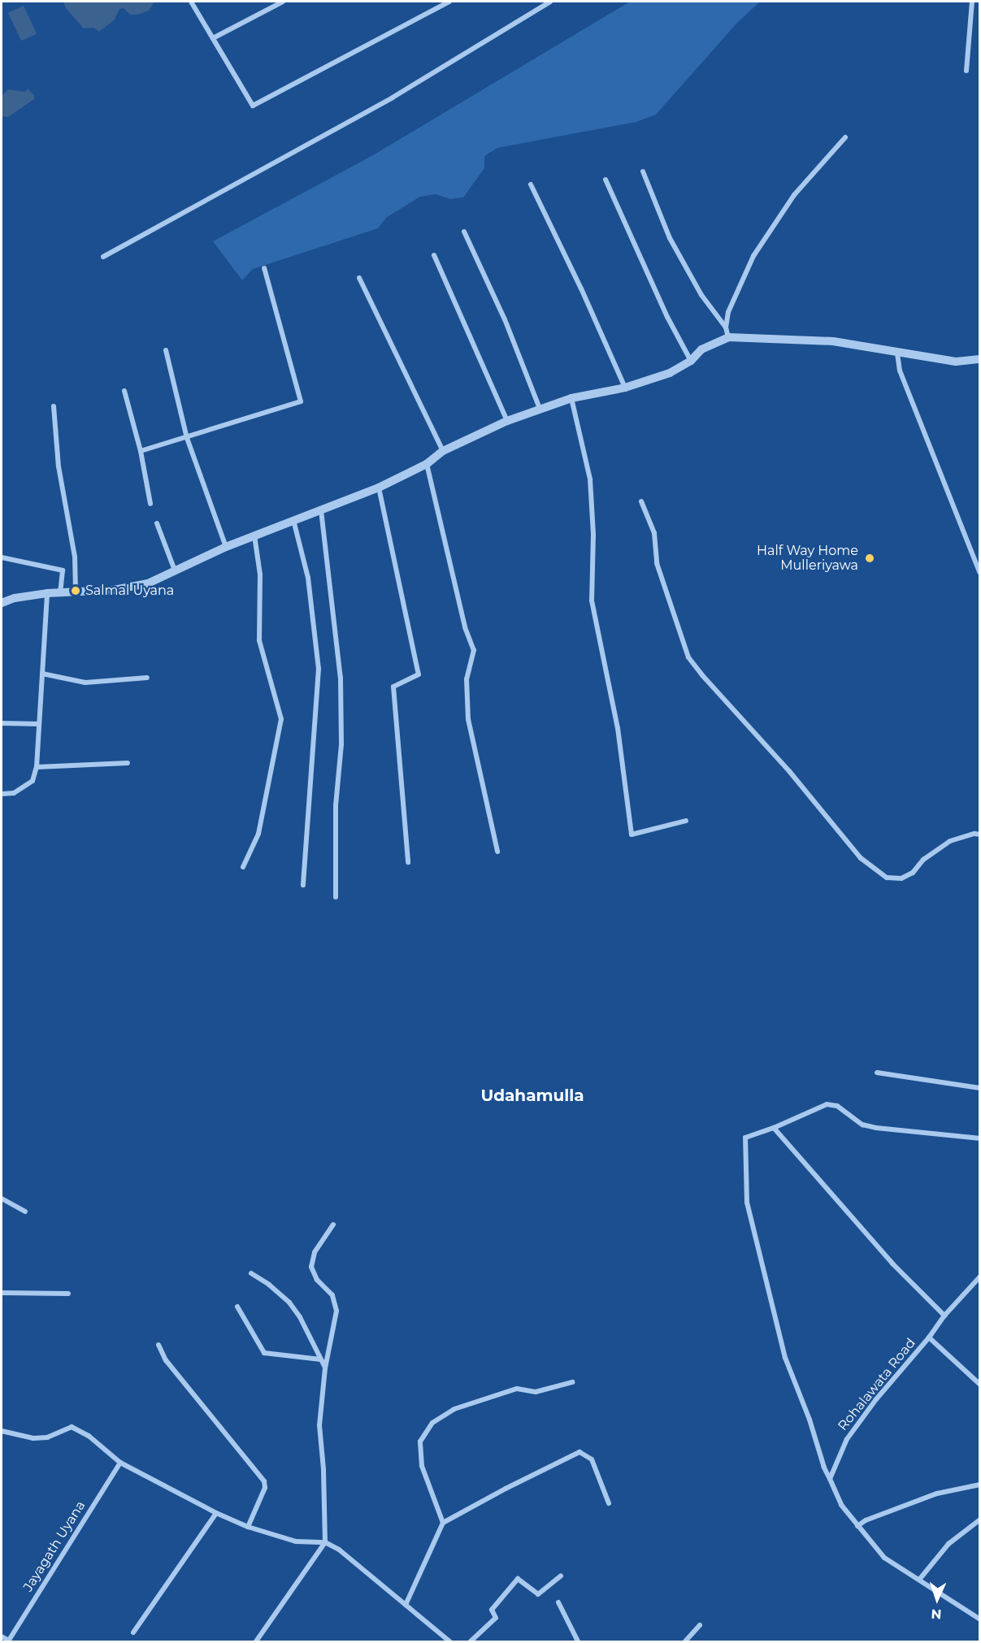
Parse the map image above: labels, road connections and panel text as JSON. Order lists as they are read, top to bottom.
{
  "streets": {
    "street": ["Rohalawata Road", "Jayagath Uyana"]
  },
  "districts": ["Udahamulla"],
  "places": ["Half Way Home Mulleriyawa", "Salmal Uyana"],
  "north": "bottom"
}
